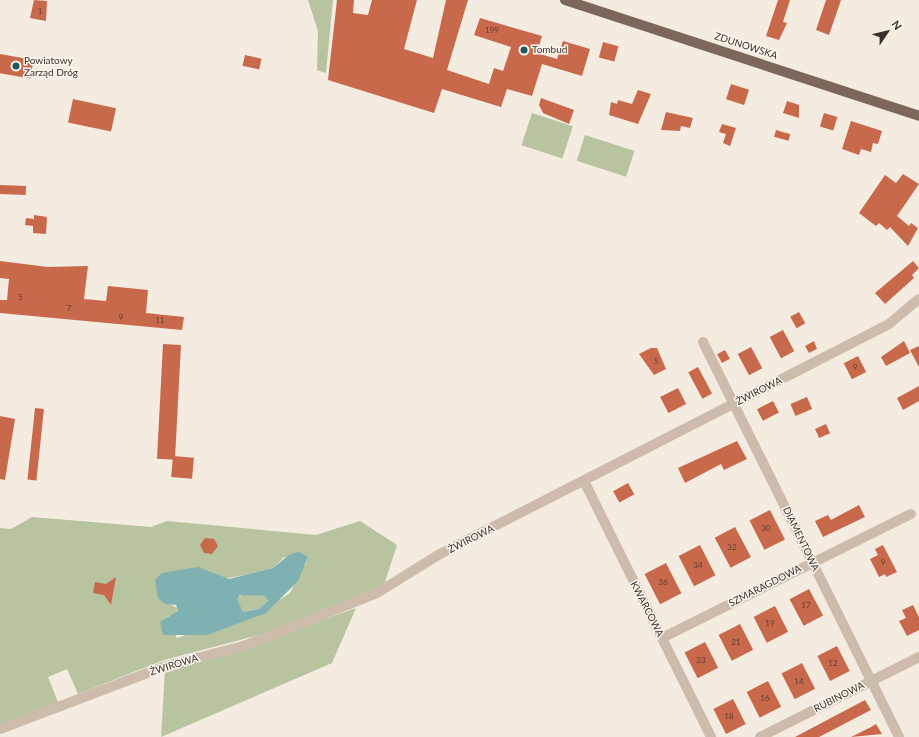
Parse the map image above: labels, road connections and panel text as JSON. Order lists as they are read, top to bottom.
{
  "streets": {
    "main road": ["ZDUNOWSKA"],
    "street": [
      "ŻWIROWA",
      "DIAMENTOWA",
      "SZMARAGDOWA",
      "KWARCOWA",
      "RUBINOWA"
    ]
  },
  "crossings": [
    ["ŻWIROWA", "DIAMENTOWA"],
    ["ŻWIROWA", "KWARCOWA"],
    ["DIAMENTOWA", "SZMARAGDOWA"],
    ["DIAMENTOWA", "RUBINOWA"],
    ["SZMARAGDOWA", "KWARCOWA"]
  ],
  "places": ["Tombud", "Powiatowy Zarząd Dróg"],
  "house_numbers": [
    "1",
    "199",
    "5",
    "7",
    "9",
    "11",
    "5",
    "9",
    "30",
    "32",
    "9",
    "34",
    "36",
    "17",
    "19",
    "21",
    "23",
    "12",
    "14",
    "16",
    "18"
  ],
  "north": "top right"
}
